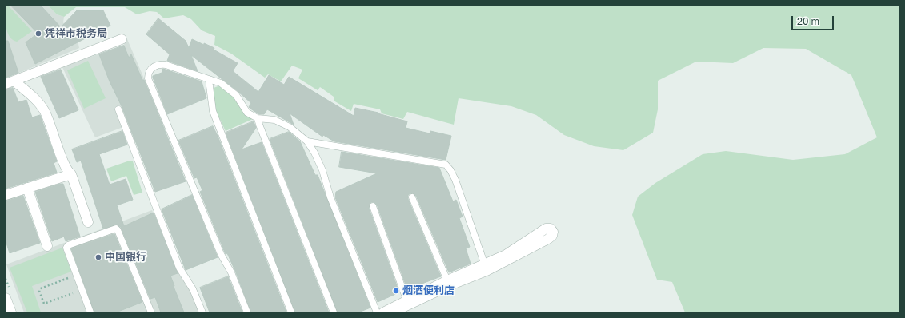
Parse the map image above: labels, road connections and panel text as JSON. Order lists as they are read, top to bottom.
{
  "places": ["凭祥市税务局", "中国银行", "烟酒便利店"],
  "scale_bar": "20 m"
}
